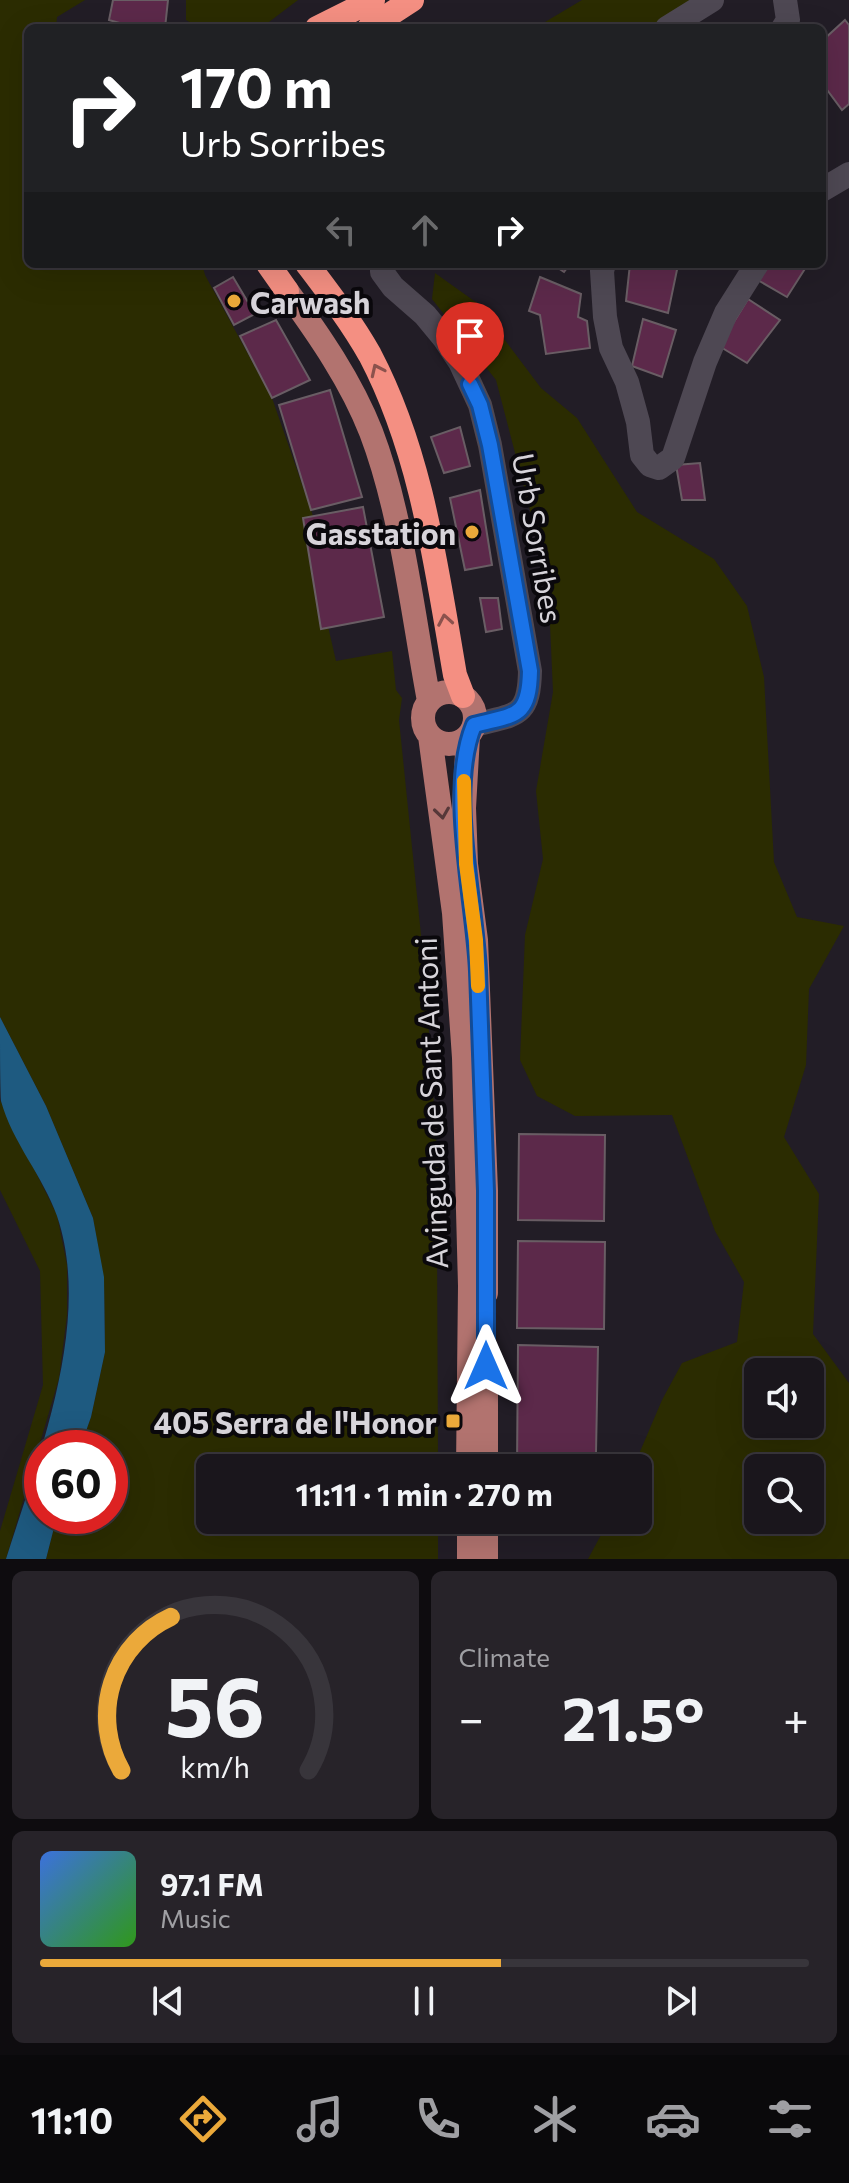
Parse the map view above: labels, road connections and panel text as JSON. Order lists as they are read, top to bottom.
{
  "streets": {
    "main road": ["Avinguda de Sant Antoni"],
    "street": ["Urb Sorribes"]
  },
  "crossings": [
    ["Urb Sorribes", "Avinguda de Sant Antoni"]
  ],
  "places": {
    "other": ["Carwash", "Gasstation"],
    "transit": ["405 Serra de l'Honor"]
  },
  "page": {
    "turn": ["170 m", "Urb Sorribes"],
    "limit": "60",
    "trip": "11:11 · 1 min · 270 m",
    "tile": "Climate",
    "heat": ["−", "21.5°", "+"],
    "song": ["97.1 FM", "Music"],
    "tabs": "11:10",
    "gauge": ["56", "km/h"]
  }
}
